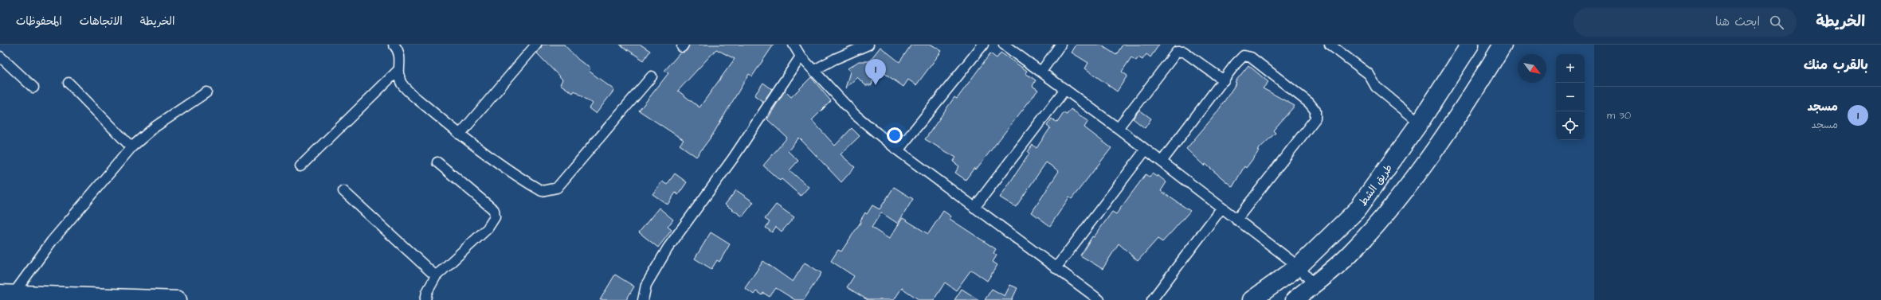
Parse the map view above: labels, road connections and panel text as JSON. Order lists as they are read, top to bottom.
{
  "streets": {
    "highway": ["طريق الشط"]
  },
  "north": "bottom right",
  "page": {
    "header": "الخريطة",
    "search": "ابحث هنا",
    "nav": ["الخريطة", "الاتجاهات", "المحفوظات"],
    "heading": "بالقرب منك",
    "map_buttons": ["+", "−"],
    "pins": "1",
    "list": [
      {
        "mark": "1",
        "name": "مسجد",
        "note": "مسجد",
        "value": "30 m"
      }
    ]
  }
}
